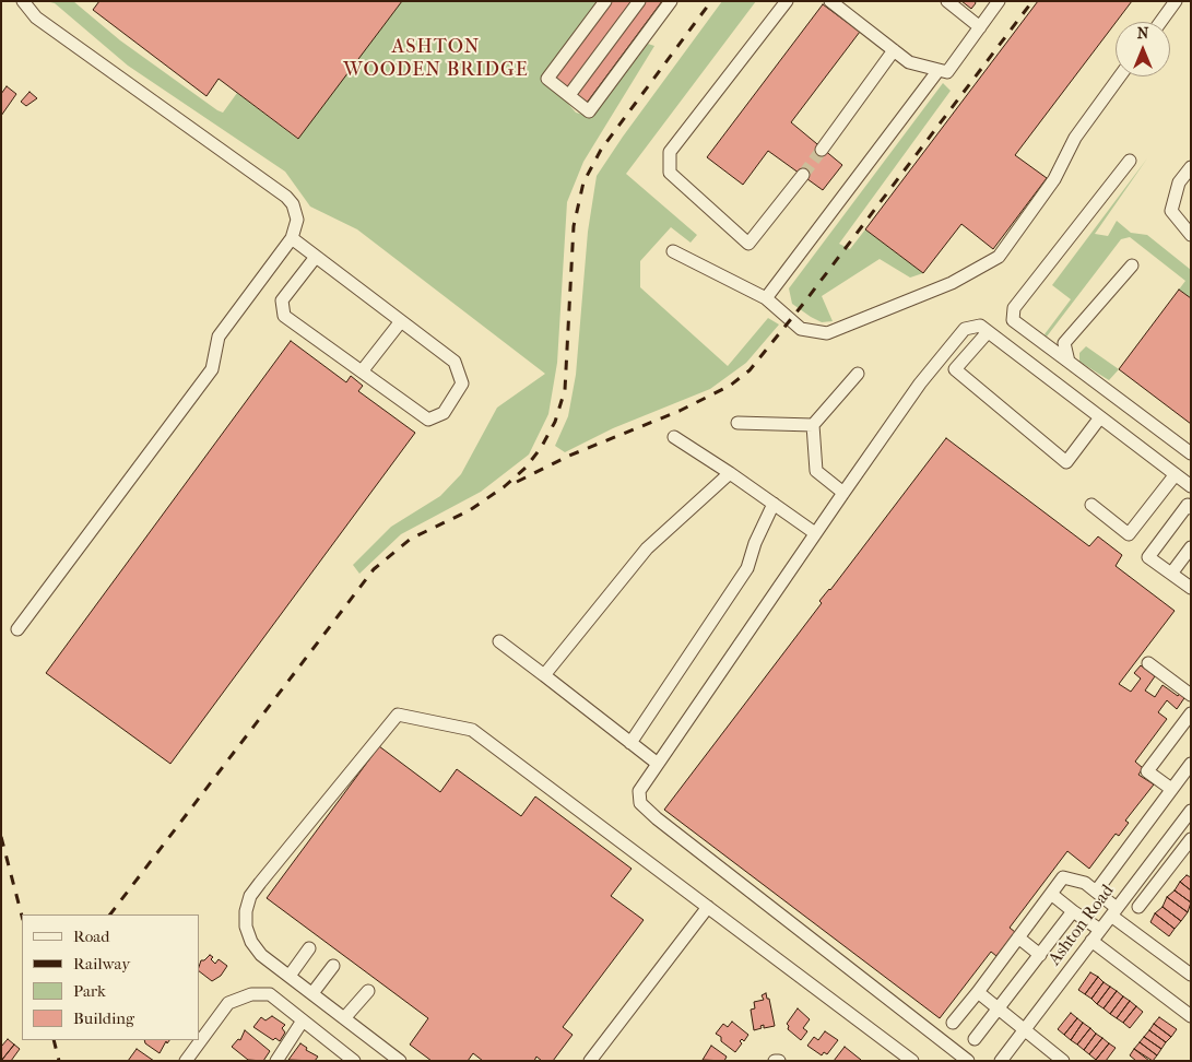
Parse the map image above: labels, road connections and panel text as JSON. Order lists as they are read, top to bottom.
{
  "streets": {
    "street": ["Ashton Road"]
  },
  "districts": ["ASHTON WOODEN BRIDGE"],
  "legend": [
    "Road",
    "Railway",
    "Park",
    "Building"
  ],
  "north": "top"
}
